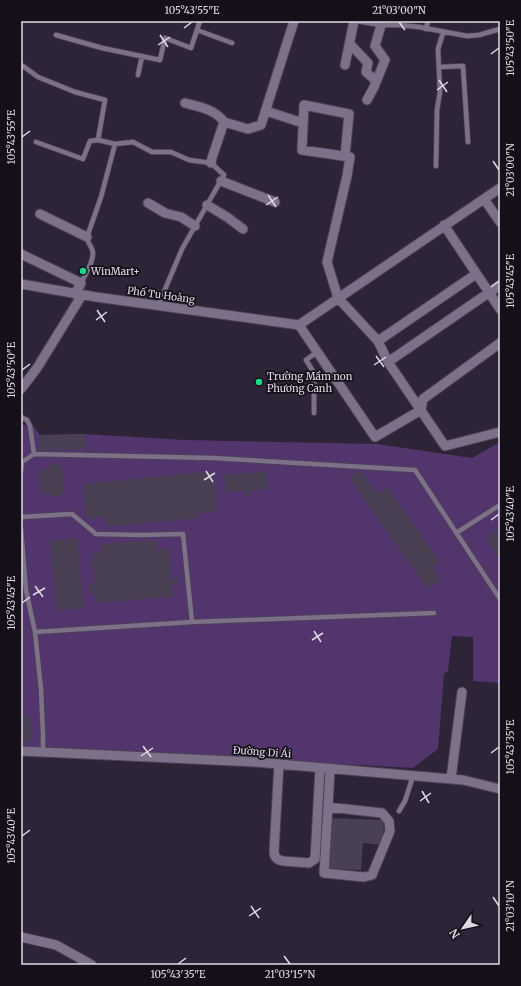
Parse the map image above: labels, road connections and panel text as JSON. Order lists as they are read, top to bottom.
{
  "streets": {
    "street": ["Phố Tu Hoàng", "Đường Di Ái"]
  },
  "places": ["WinMart+", "Trường Mầm non Phương Canh"],
  "north": "bottom left",
  "coordinates": [
    "105°43'55\"E",
    "21°03'00\"N",
    "105°43'50\"E",
    "105°43'45\"E",
    "105°43'40\"E",
    "105°43'35\"E",
    "21°03'10\"N",
    "21°03'15\"N"
  ]
}
